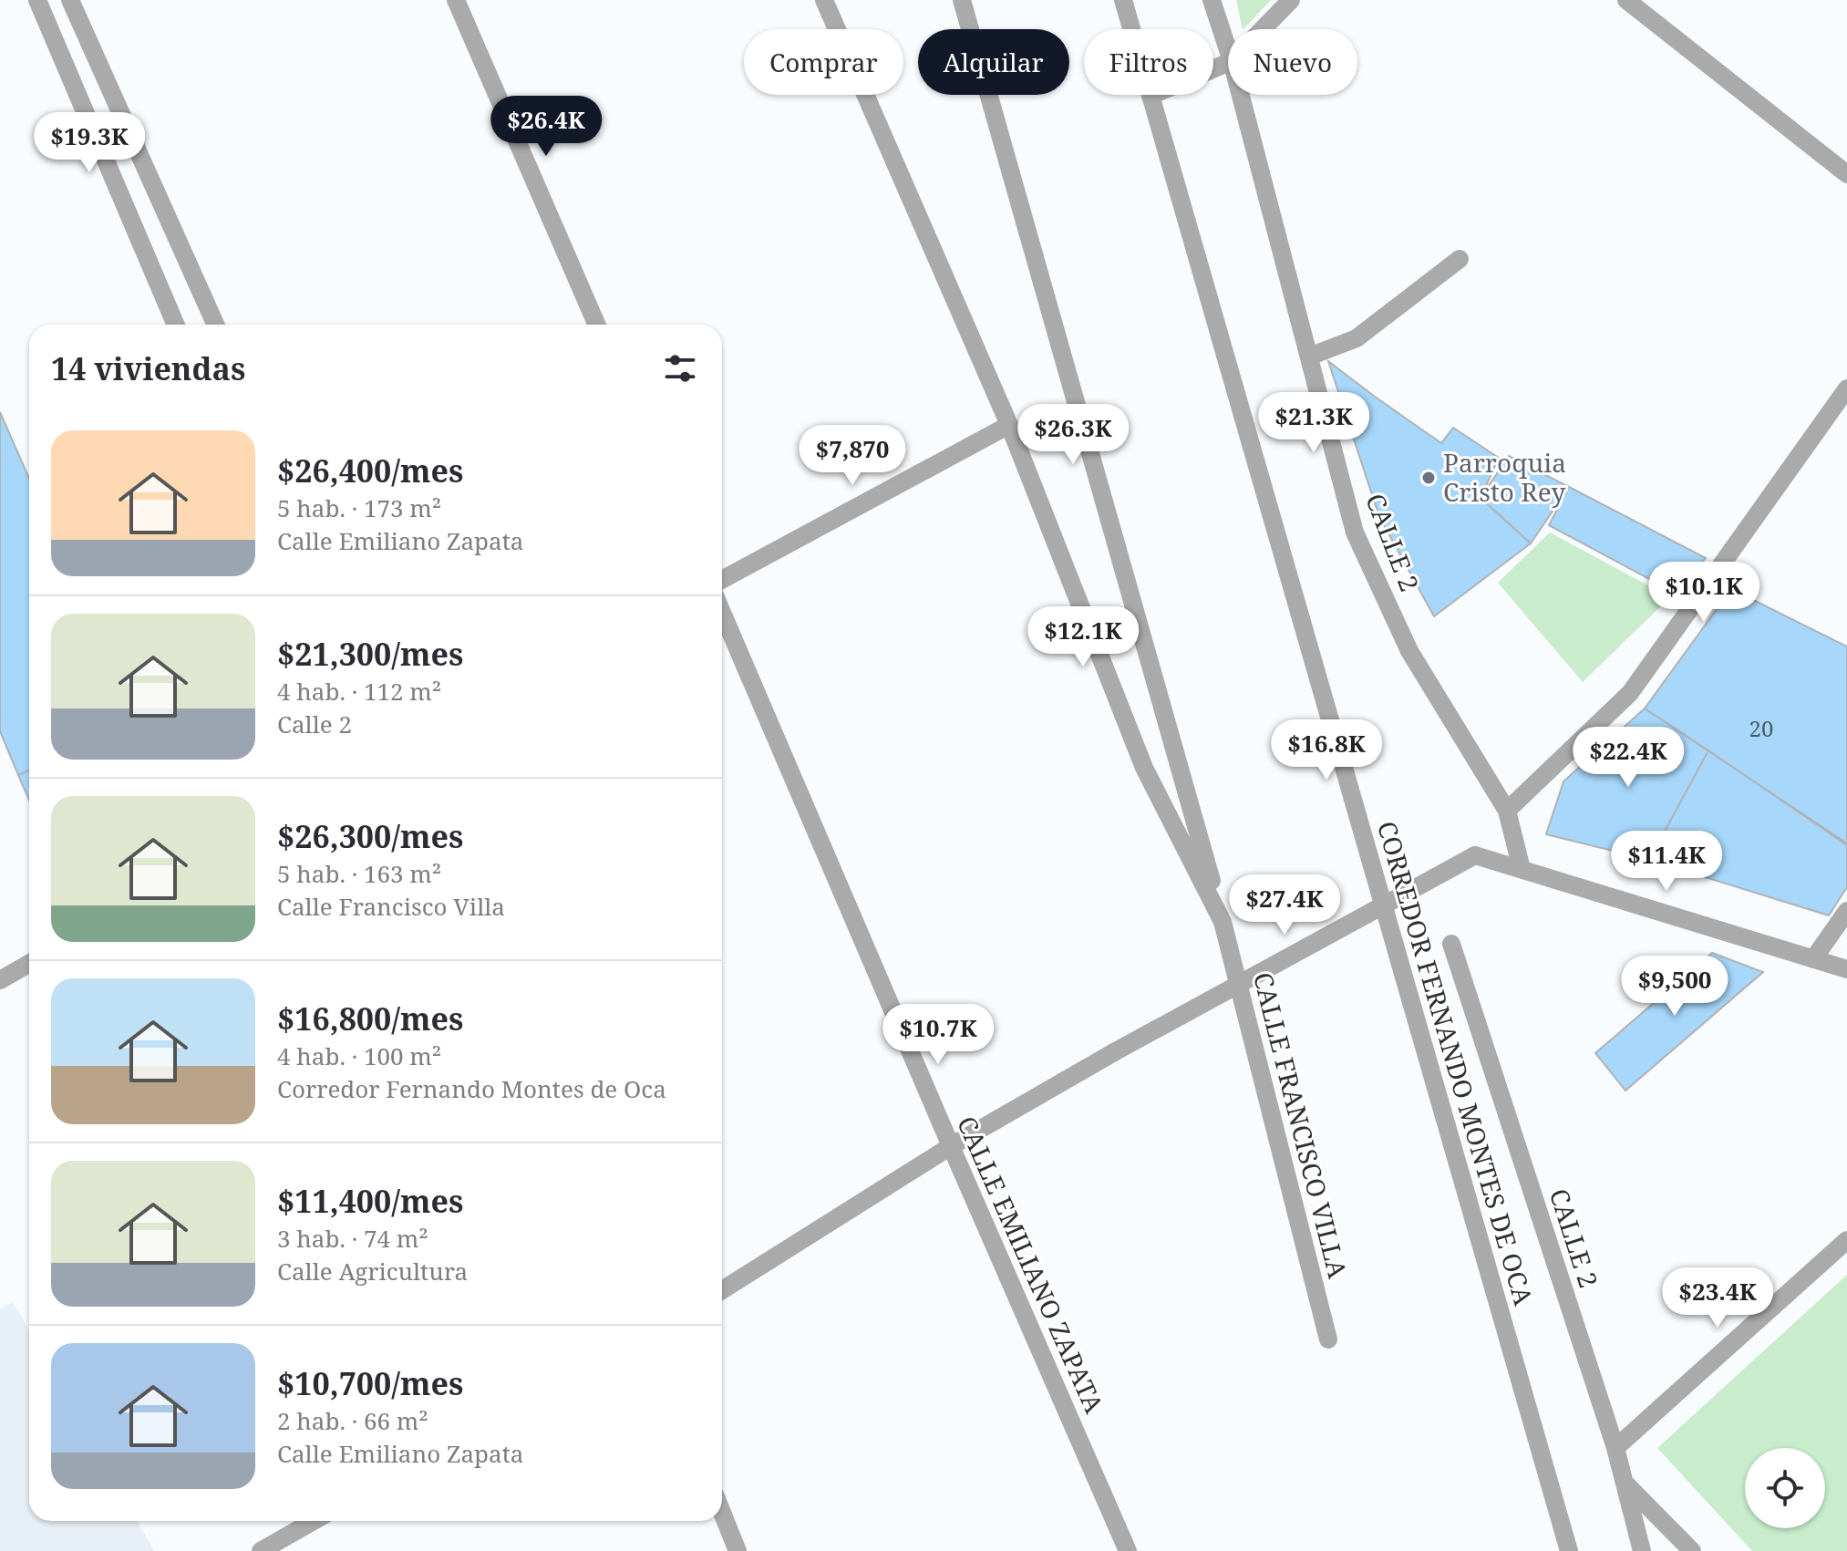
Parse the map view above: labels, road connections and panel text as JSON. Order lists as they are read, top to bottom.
{
  "streets": {
    "street": [
      "CALLE 2",
      "CORREDOR FERNANDO MONTES DE OCA",
      "CALLE FRANCISCO VILLA",
      "CALLE EMILIANO ZAPATA"
    ]
  },
  "places": ["Parroquia Cristo Rey"],
  "house_numbers": ["20"],
  "page": {
    "chip": [
      "Comprar",
      "Alquilar",
      "Filtros",
      "Nuevo"
    ],
    "price": [
      "$26.4K",
      "$19.3K",
      "$21.3K",
      "$26.3K",
      "$7,870",
      "$10.1K",
      "$12.1K",
      "$16.8K",
      "$22.4K",
      "$11.4K",
      "$27.4K",
      "$9,500",
      "$10.7K",
      "$23.4K"
    ],
    "heading": "14 viviendas",
    "list": [
      {
        "name": "$26,400/mes",
        "note": "5 hab. · 173 m² · Calle Emiliano Zapata"
      },
      {
        "name": "$21,300/mes",
        "note": "4 hab. · 112 m² · Calle 2"
      },
      {
        "name": "$26,300/mes",
        "note": "5 hab. · 163 m² · Calle Francisco Villa"
      },
      {
        "name": "$16,800/mes",
        "note": "4 hab. · 100 m² · Corredor Fernando Montes de Oca"
      },
      {
        "name": "$11,400/mes",
        "note": "3 hab. · 74 m² · Calle Agricultura"
      },
      {
        "name": "$10,700/mes",
        "note": "2 hab. · 66 m² · Calle Emiliano Zapata"
      }
    ]
  }
}
